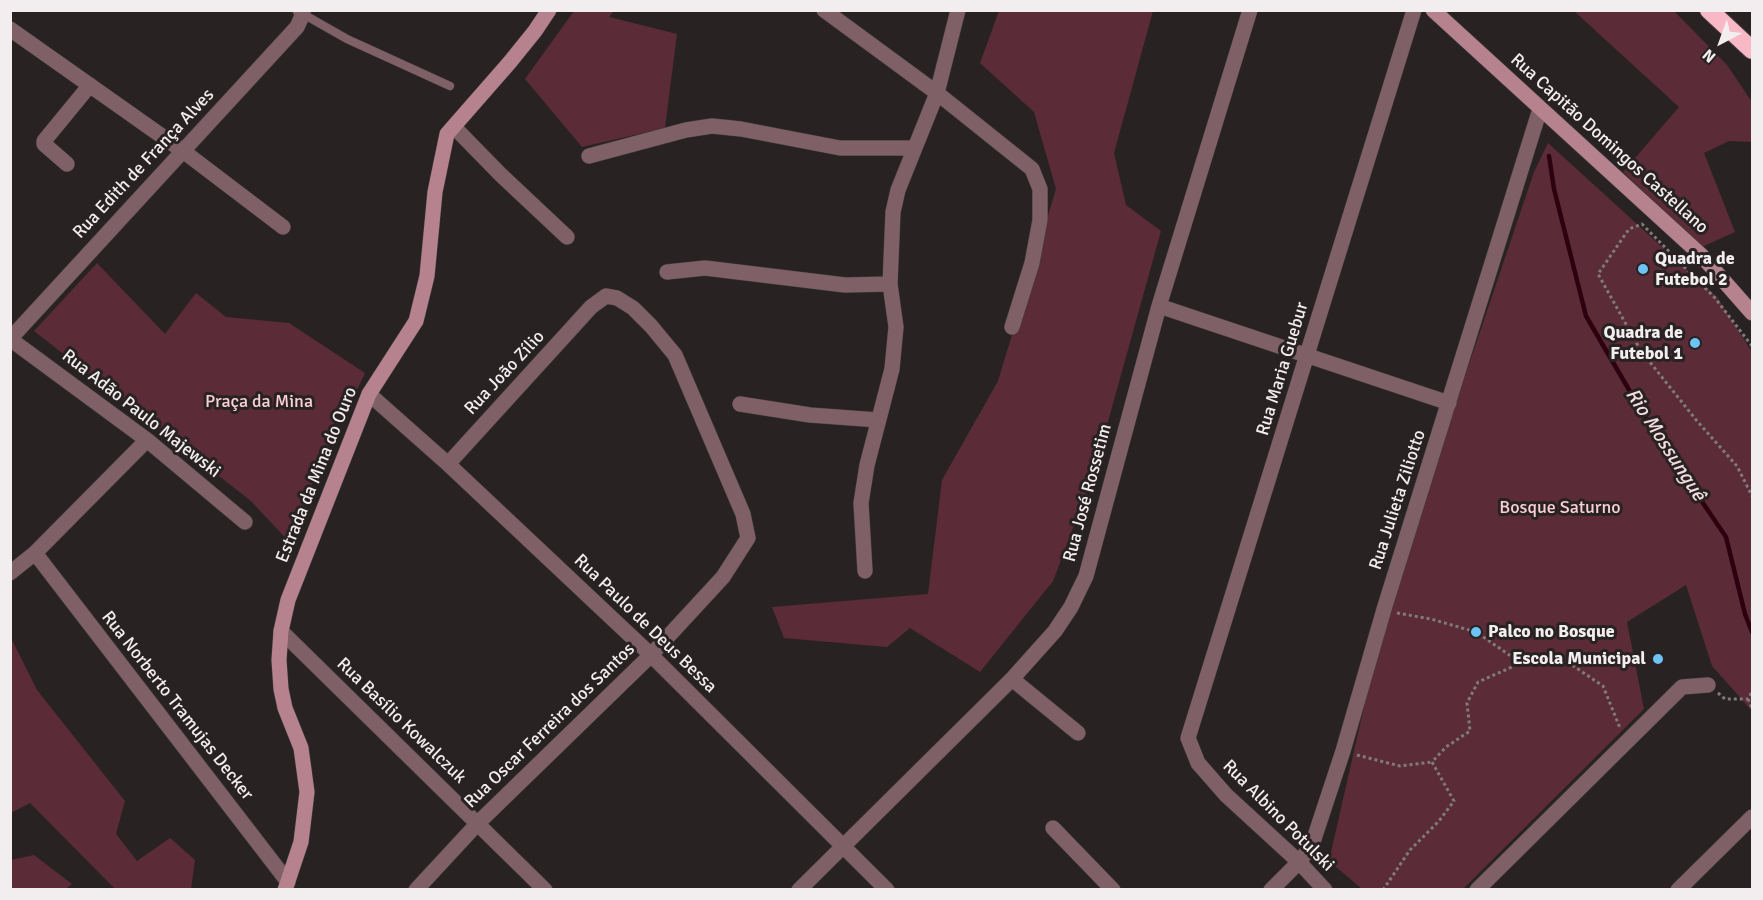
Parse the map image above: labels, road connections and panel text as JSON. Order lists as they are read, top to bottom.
{
  "streets": {
    "street": [
      "Rua Capitão Domingos Castellano",
      "Rua Edith de França Alves",
      "Rua Maria Guebur",
      "Rua João Zílio",
      "Rua Adão Paulo Majewski",
      "Estrada da Mina do Ouro",
      "Rua José Rossetim",
      "Rua Julieta Ziliotto",
      "Rua Paulo de Deus Bessa",
      "Rua Norberto Tramujas Decker",
      "Rua Basílio Kowalczuk",
      "Rua Oscar Ferreira dos Santos",
      "Rua Albino Potulski"
    ]
  },
  "crossings": [
    ["Rua Capitão Domingos Castellano", "Rua Julieta Ziliotto"],
    ["Rua Edith de França Alves", "Rua Adão Paulo Majewski"],
    ["Rua Maria Guebur", "Rua Albino Potulski"],
    ["Rua João Zílio", "Rua Paulo de Deus Bessa"],
    ["Rua João Zílio", "Rua Oscar Ferreira dos Santos"],
    ["Estrada da Mina do Ouro", "Rua Paulo de Deus Bessa"],
    ["Estrada da Mina do Ouro", "Rua Norberto Tramujas Decker"],
    ["Estrada da Mina do Ouro", "Rua Basílio Kowalczuk"],
    ["Rua José Rossetim", "Rua Paulo de Deus Bessa"],
    ["Rua Julieta Ziliotto", "Rua Albino Potulski"],
    ["Rua Paulo de Deus Bessa", "Rua Oscar Ferreira dos Santos"],
    ["Rua Basílio Kowalczuk", "Rua Oscar Ferreira dos Santos"]
  ],
  "water": ["Rio Mossunguê"],
  "parks": ["Praça da Mina", "Bosque Saturno"],
  "places": [
    "Quadra de Futebol 2",
    "Quadra de Futebol 1",
    "Palco no Bosque",
    "Escola Municipal"
  ],
  "north": "bottom left"
}
